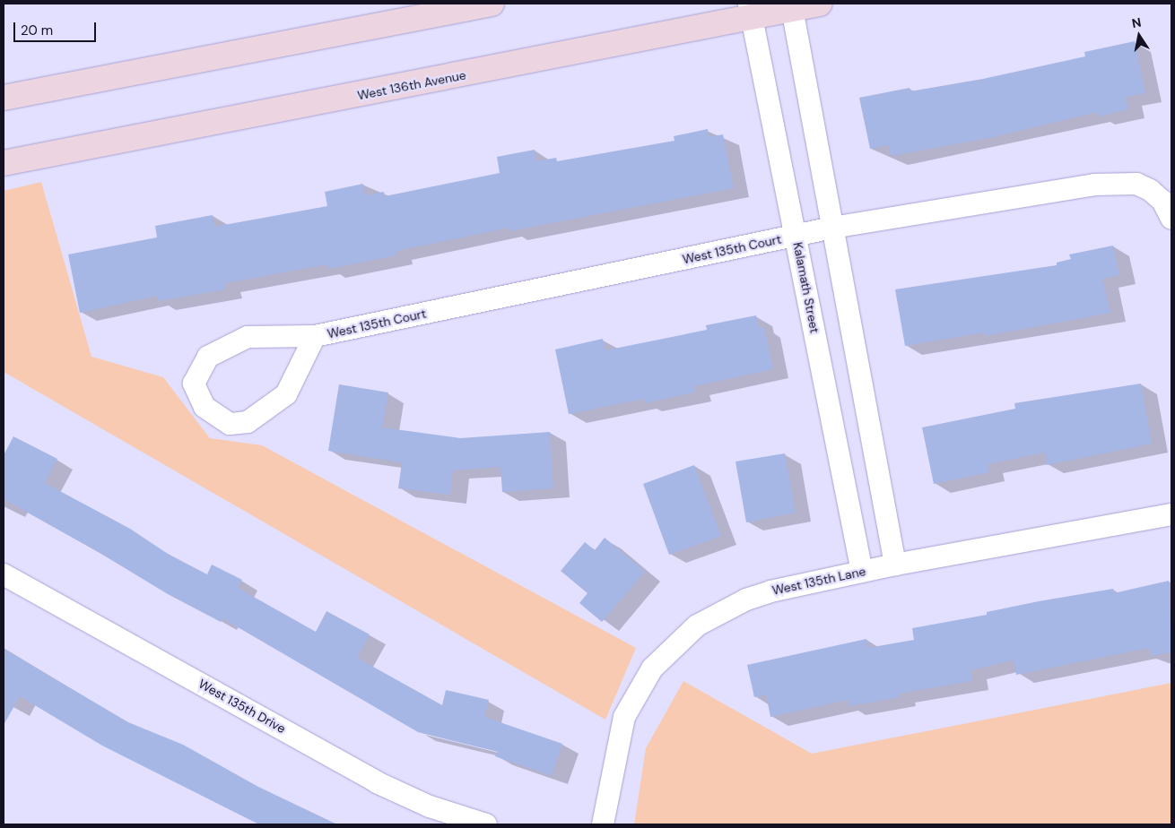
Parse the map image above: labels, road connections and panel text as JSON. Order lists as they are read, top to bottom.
{
  "streets": {
    "main road": ["West 136th Avenue"],
    "street": [
      "West 135th Court",
      "Kalamath Street",
      "West 135th Lane",
      "West 135th Drive"
    ]
  },
  "crossings": [
    ["West 136th Avenue", "Kalamath Street"],
    ["West 135th Court", "Kalamath Street"],
    ["Kalamath Street", "West 135th Lane"]
  ],
  "scale_bar": "20 m",
  "north": "top"
}
